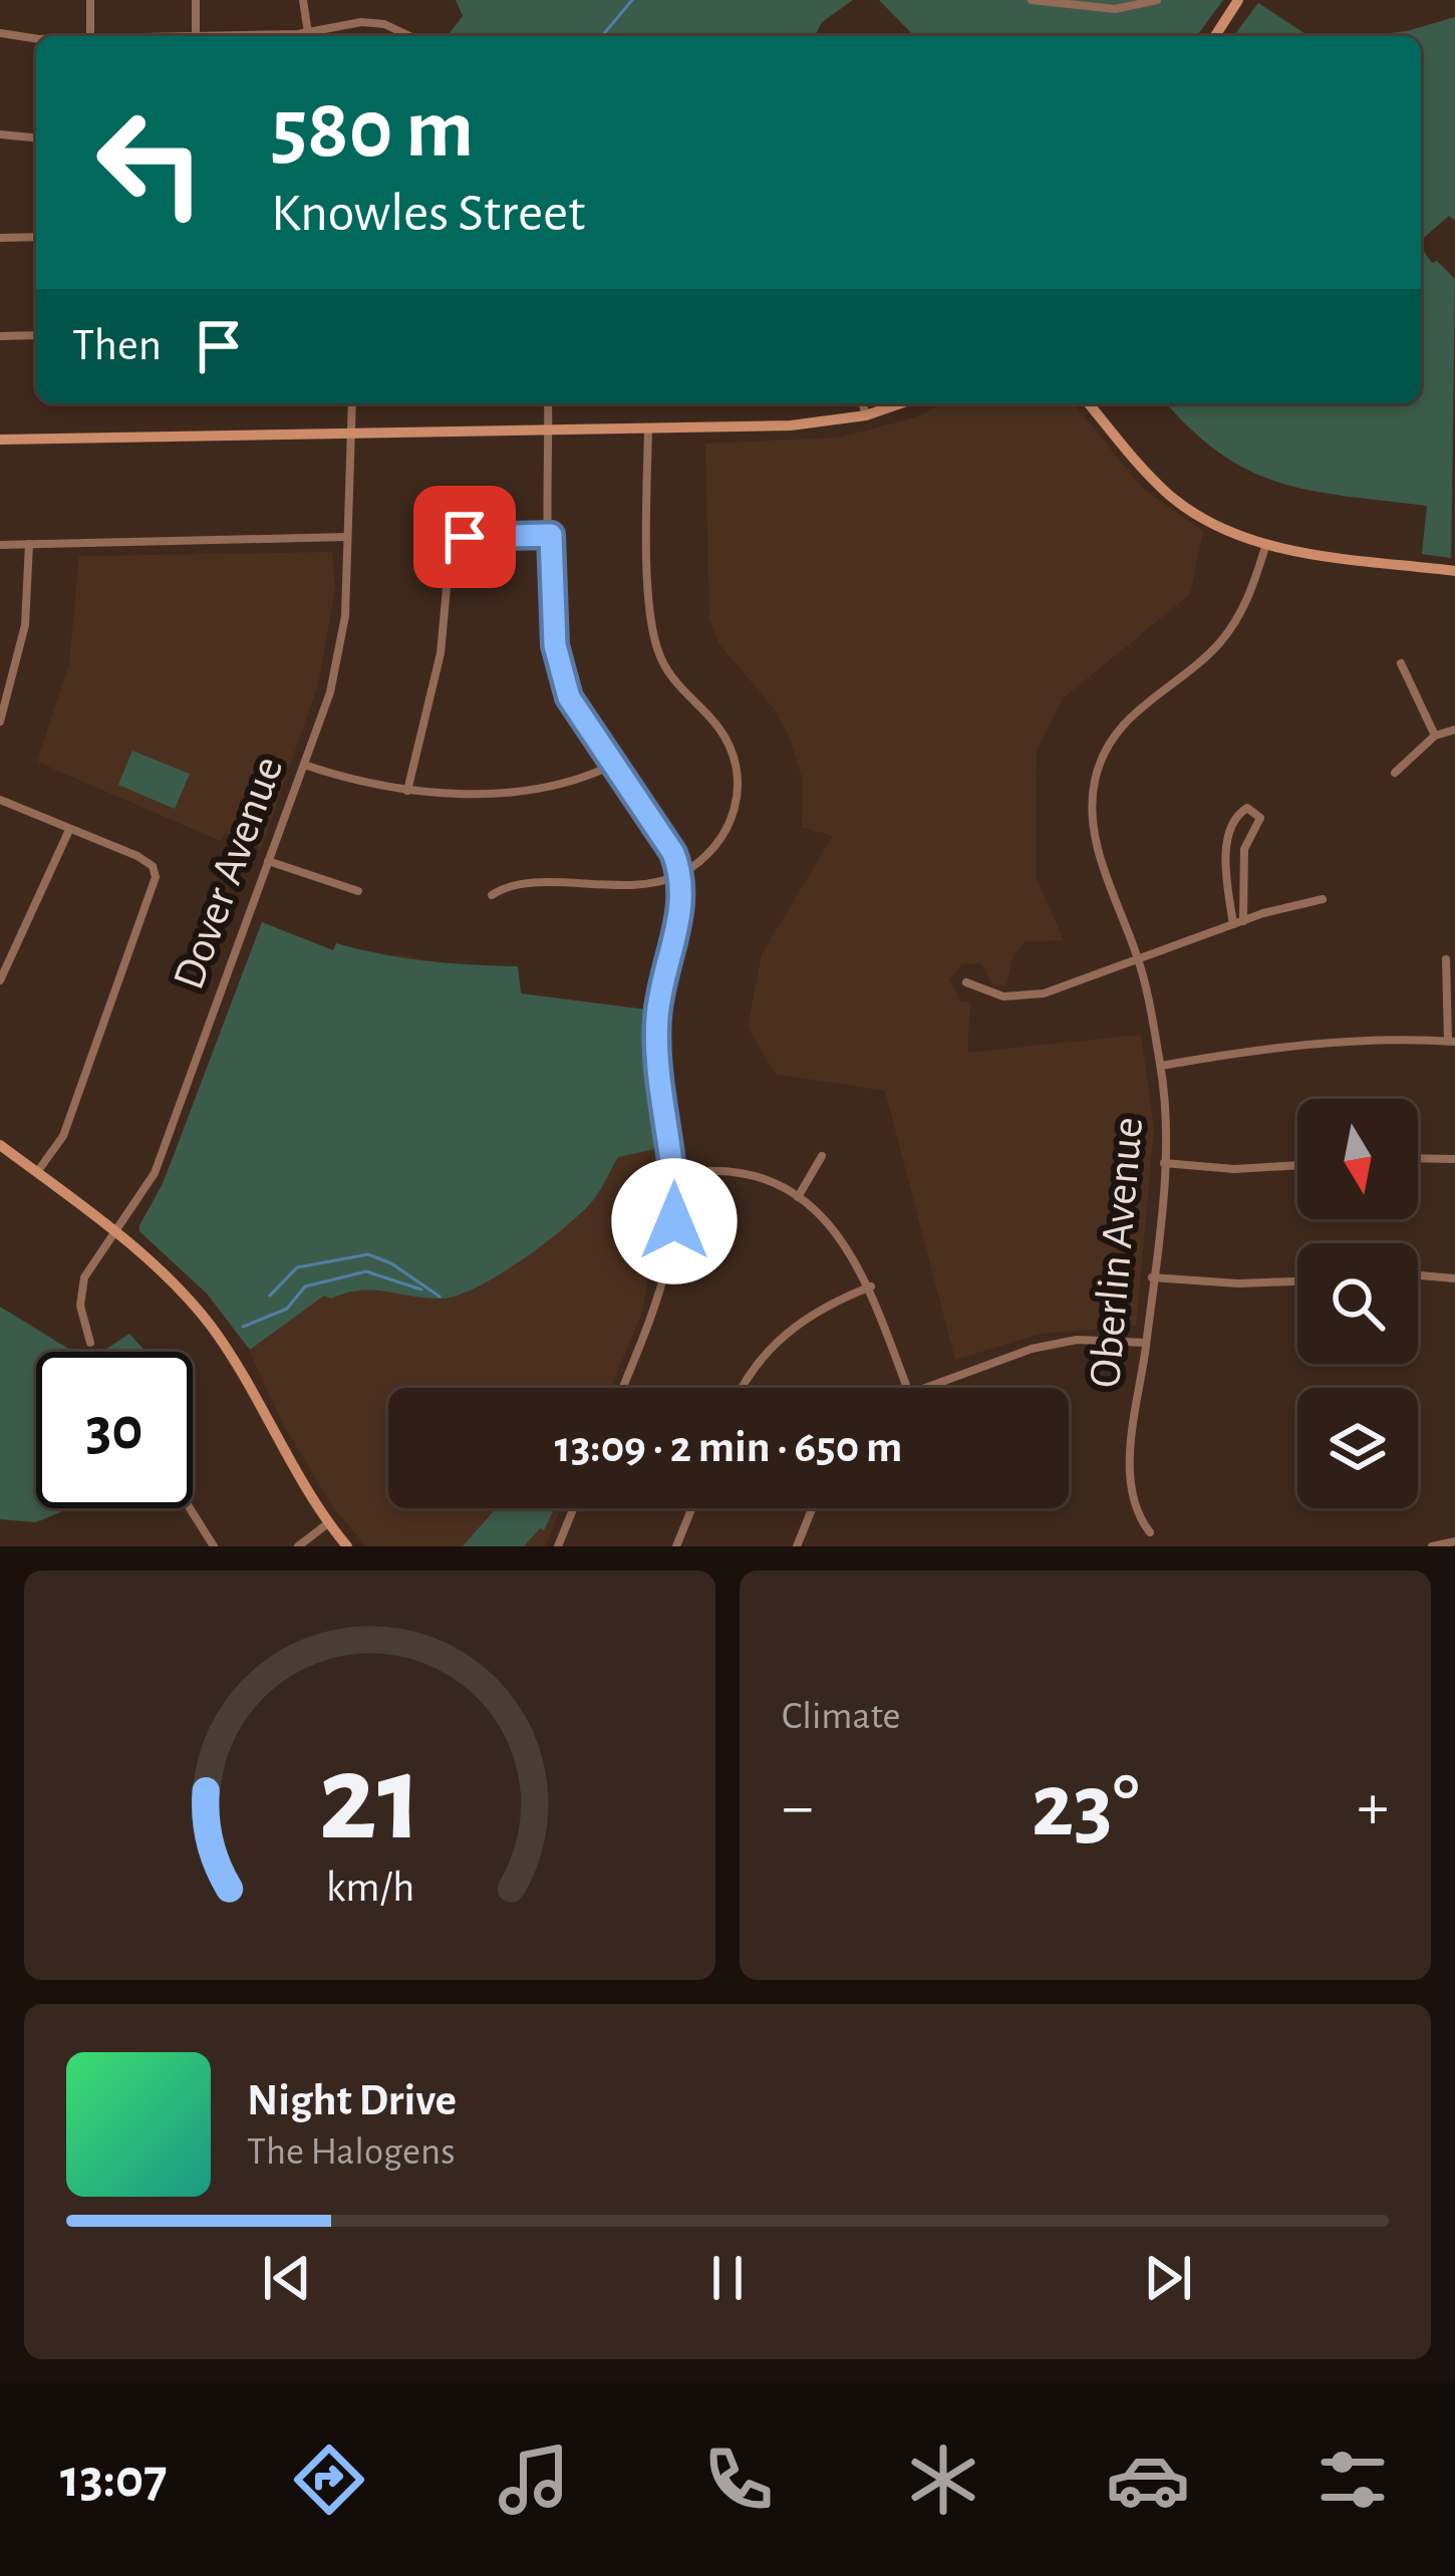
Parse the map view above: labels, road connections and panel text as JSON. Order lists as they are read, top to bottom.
{
  "streets": {
    "street": ["Dover Avenue", "Oberlin Avenue"]
  },
  "north": "bottom",
  "page": {
    "turn": ["580 m", "Knowles Street"],
    "then": "Then",
    "limit": "30",
    "trip": "13:09 · 2 min · 650 m",
    "tile": "Climate",
    "heat": ["−", "23°", "+"],
    "song": ["Night Drive", "The Halogens"],
    "tabs": "13:07",
    "gauge": ["21", "km/h"]
  }
}
